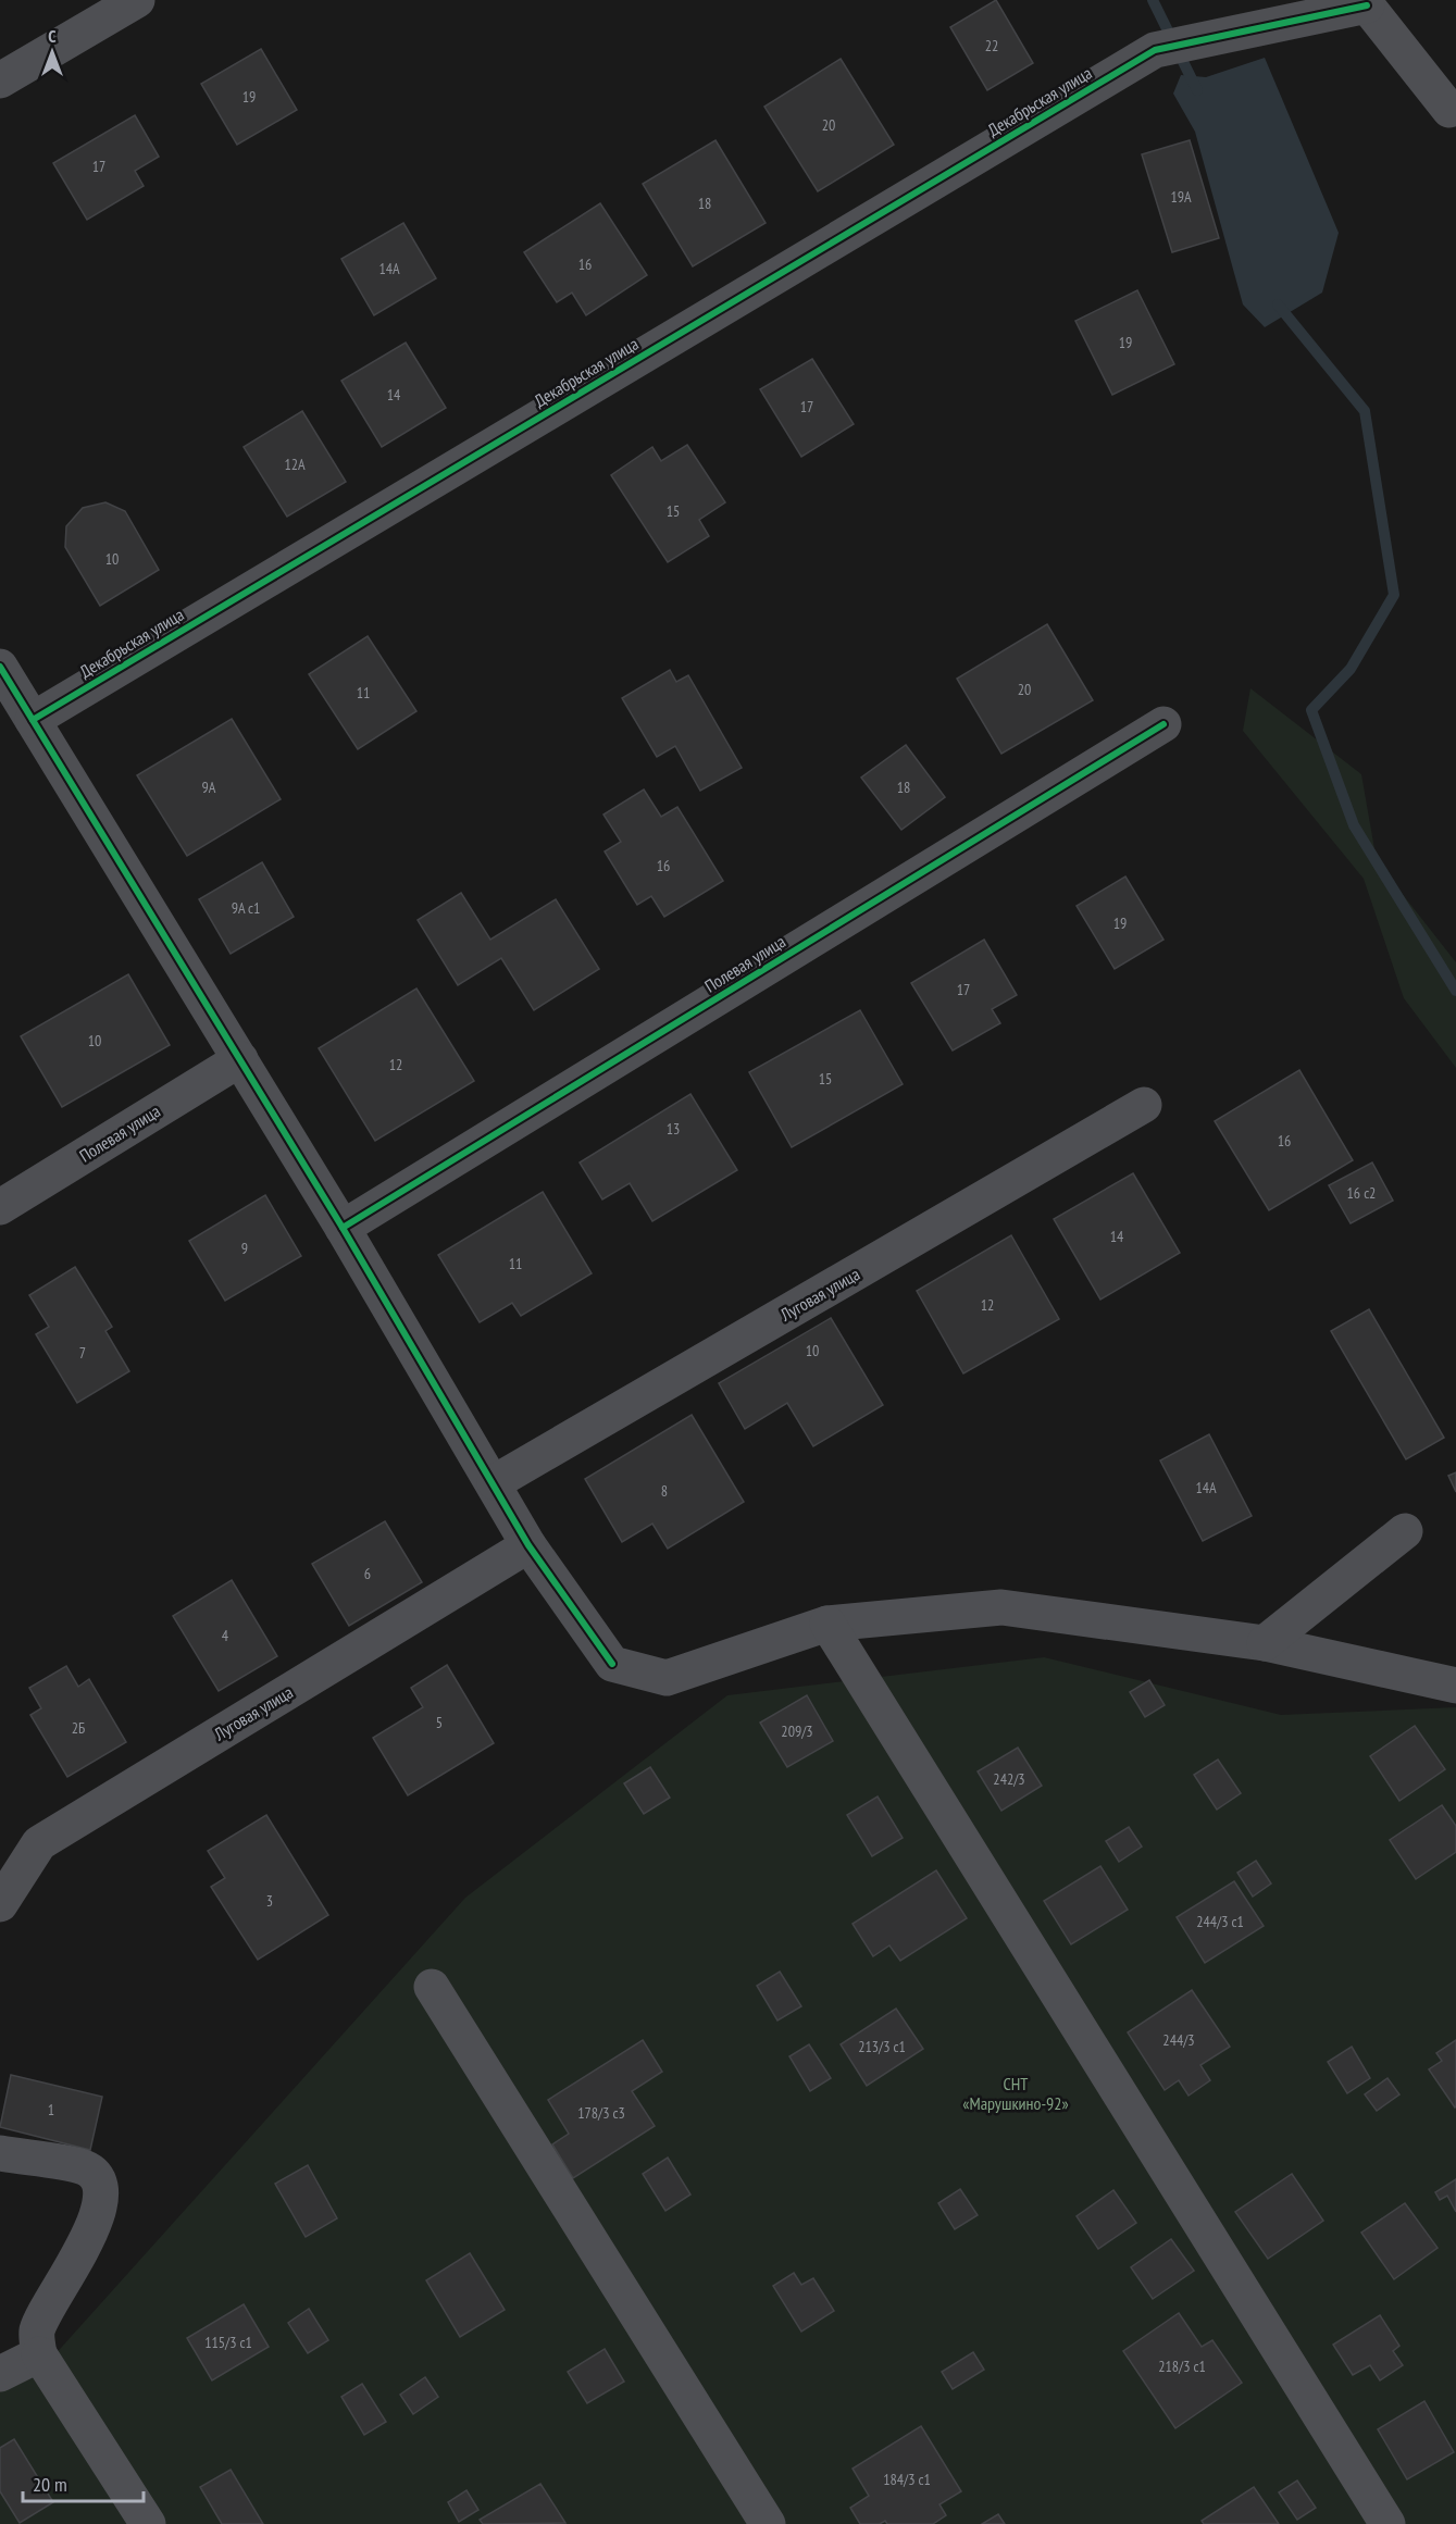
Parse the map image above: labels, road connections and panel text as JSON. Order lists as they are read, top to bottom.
{
  "streets": {
    "street": ["Декабрьская улица", "Полевая улица", "Луговая улица"]
  },
  "parks": ["СНТ «Марушкино-92»"],
  "house_numbers": [
    "22",
    "19",
    "20",
    "17",
    "19А",
    "18",
    "16",
    "14А",
    "19",
    "14",
    "17",
    "12А",
    "15",
    "10",
    "20",
    "11",
    "9А",
    "18",
    "16",
    "9А с1",
    "19",
    "17",
    "10",
    "12",
    "15",
    "13",
    "16",
    "16 с2",
    "14",
    "9",
    "11",
    "12",
    "10",
    "7",
    "14А",
    "8",
    "6",
    "4",
    "5",
    "2Б",
    "209/3",
    "242/3",
    "3",
    "244/3 с1",
    "244/3",
    "213/3 с1",
    "1",
    "178/3 с3",
    "115/3 с1",
    "218/3 с1",
    "184/3 с1"
  ],
  "scale_bar": "20 m",
  "north": "top"
}
